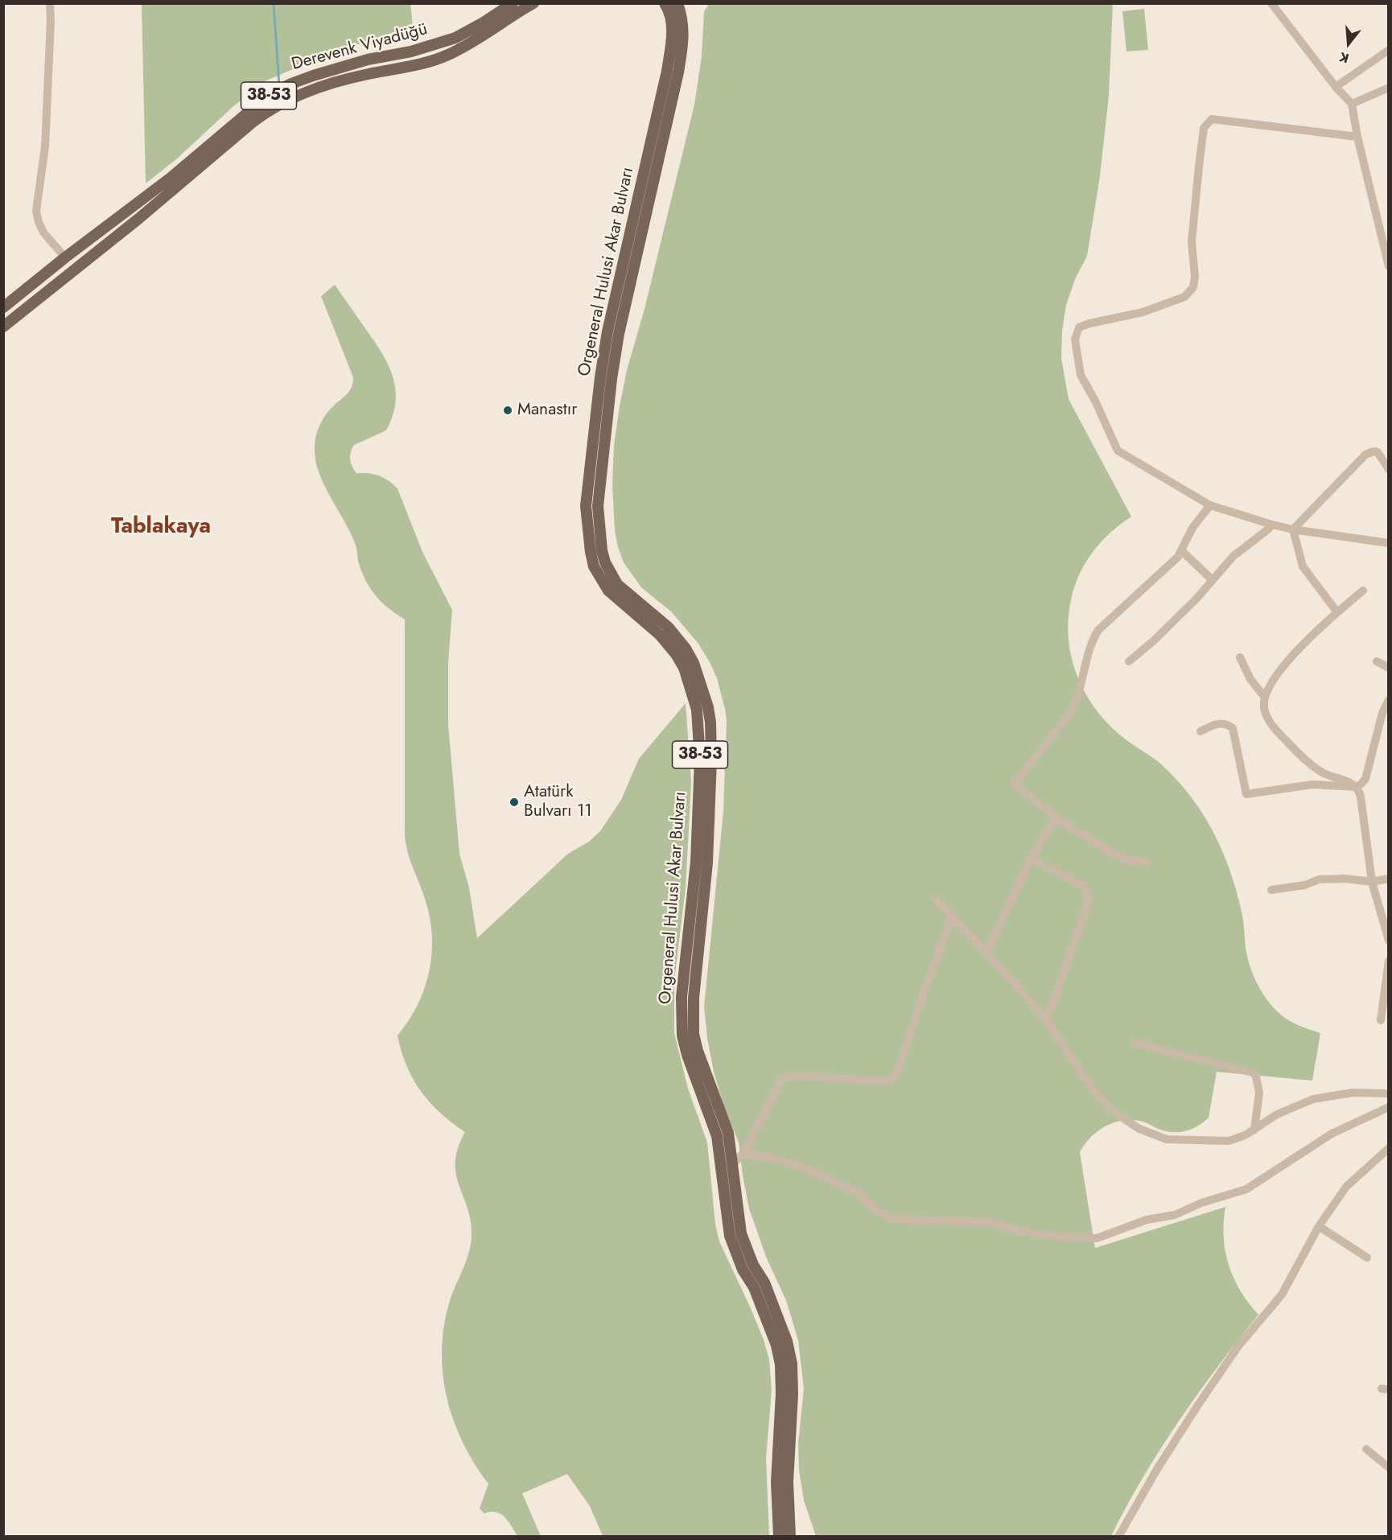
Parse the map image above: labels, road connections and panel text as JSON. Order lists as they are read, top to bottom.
{
  "streets": {
    "main road": ["Derevenk Viyadüğü", "38-53", "Orgeneral Hulusi Akar Bulvarı"]
  },
  "crossings": [
    ["Derevenk Viyadüğü", "38-53"]
  ],
  "districts": ["Tablakaya"],
  "places": ["Manastır", "Atatürk Bulvarı 11"],
  "north": "bottom"
}
